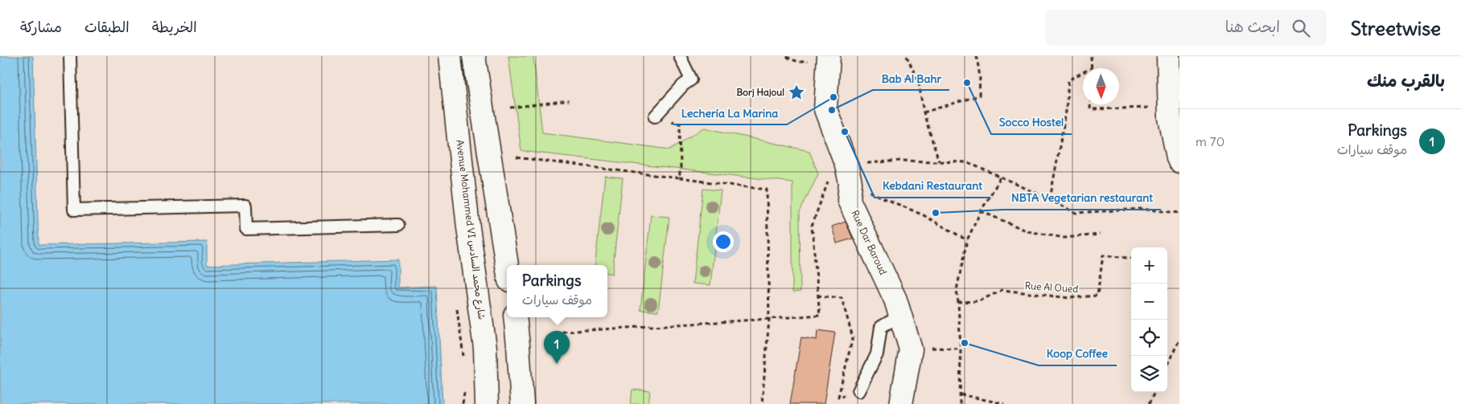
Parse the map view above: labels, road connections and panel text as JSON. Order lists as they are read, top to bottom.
{
  "streets": {
    "main road": ["Avenue Mohammed VI شارع محمد السادس", "Rue Dar Baroud"],
    "path": ["Rue Al Oued"]
  },
  "places": {
    "other": [
      "Socco Hostel",
      "Lechería La Marina",
      "Bab Al Bahr",
      "Kebdani Restaurant",
      "NBTA Vegetarian restaurant",
      "Koop Coffee"
    ],
    "place": ["Borj Hajoul"]
  },
  "north": "bottom",
  "page": {
    "header": "Streetwise",
    "search": "ابحث هنا",
    "nav": ["الخريطة", "الطبقات", "مشاركة"],
    "heading": "بالقرب منك",
    "list": [
      {
        "mark": "1",
        "name": "Parkings",
        "note": "موقف سيارات",
        "value": "70 m"
      }
    ],
    "map_buttons": ["+", "−"],
    "popup": ["Parkings", "موقف سيارات"],
    "pins": "1"
  }
}
